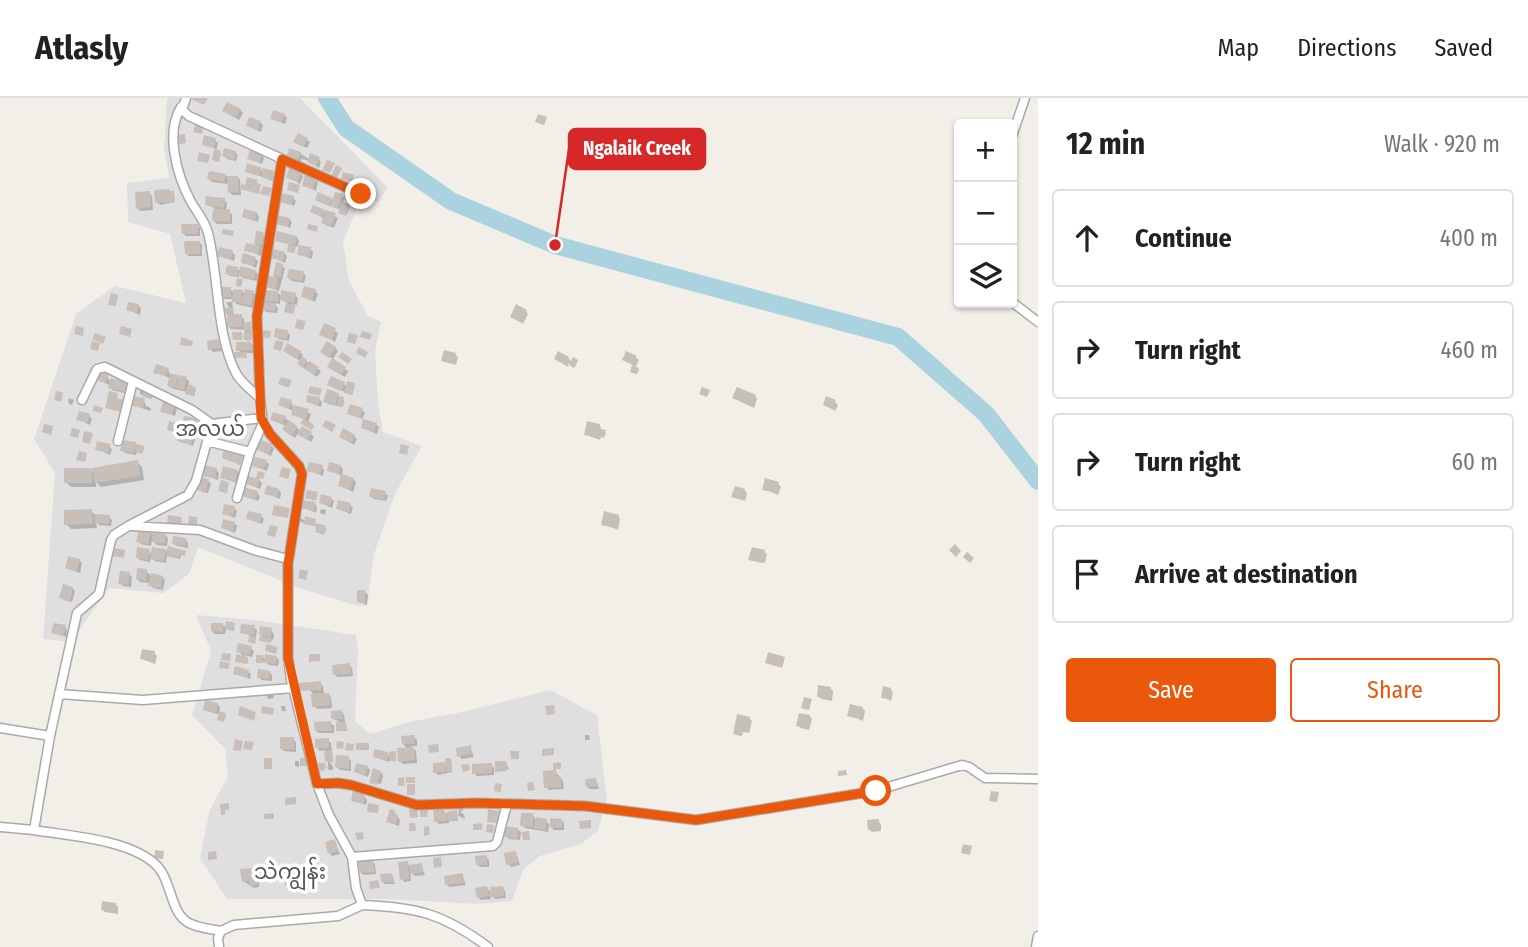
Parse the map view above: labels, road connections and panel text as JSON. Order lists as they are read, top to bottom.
{
  "districts": ["အလယ်", "သဲကျွန်း"],
  "places": ["Ngalaik Creek"],
  "page": {
    "header": "Atlasly",
    "nav": ["Map", "Directions", "Saved"],
    "heading": ["12 min", "Walk · 920 m"],
    "map_buttons": ["+", "−"],
    "list": [
      ["Continue", "400 m"],
      ["Turn right", "460 m"],
      ["Turn right", "60 m"],
      "Arrive at destination"
    ],
    "buttons": ["Save", "Share"]
  }
}
